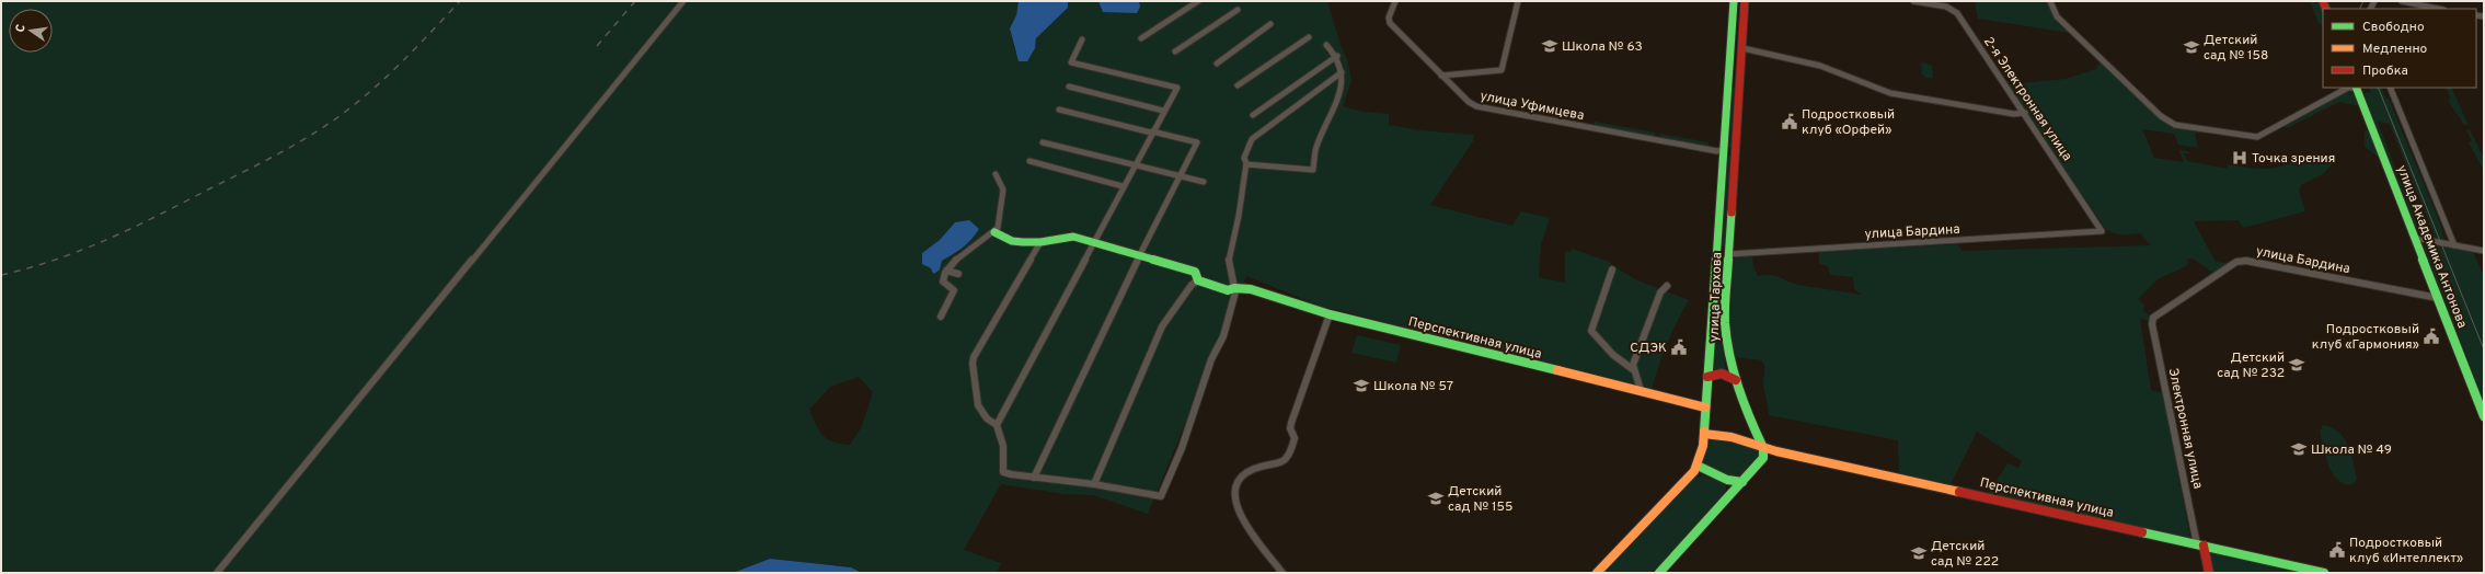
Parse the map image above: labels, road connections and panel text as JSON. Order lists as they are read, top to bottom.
{
  "streets": {
    "main road": [
      "улица Академика Антонова",
      "улица Тархова",
      "Перспективная улица",
      "Электронная улица"
    ],
    "street": ["2-я Электронная улица", "улица Уфимцева", "улица Бардина"]
  },
  "crossings": [
    ["2-я Электронная улица", "улица Бардина"],
    ["улица Уфимцева", "улица Тархова"],
    ["улица Бардина", "улица Академика Антонова"],
    ["улица Бардина", "улица Тархова"],
    ["улица Бардина", "Электронная улица"],
    ["улица Тархова", "Перспективная улица"],
    ["Перспективная улица", "Электронная улица"]
  ],
  "places": {
    "school or university": [
      "Школа № 63",
      "Детский сад № 158",
      "Детский сад № 232",
      "Школа № 57",
      "Школа № 49",
      "Детский сад № 155",
      "Детский сад № 222"
    ],
    "public building": [
      "Подростковый клуб «Орфей»",
      "Подростковый клуб «Гармония»",
      "СДЭК",
      "Подростковый клуб «Интеллект»"
    ],
    "hospital": ["Точка зрения"]
  },
  "legend": ["Свободно", "Медленно", "Пробка"],
  "north": "left"
}
